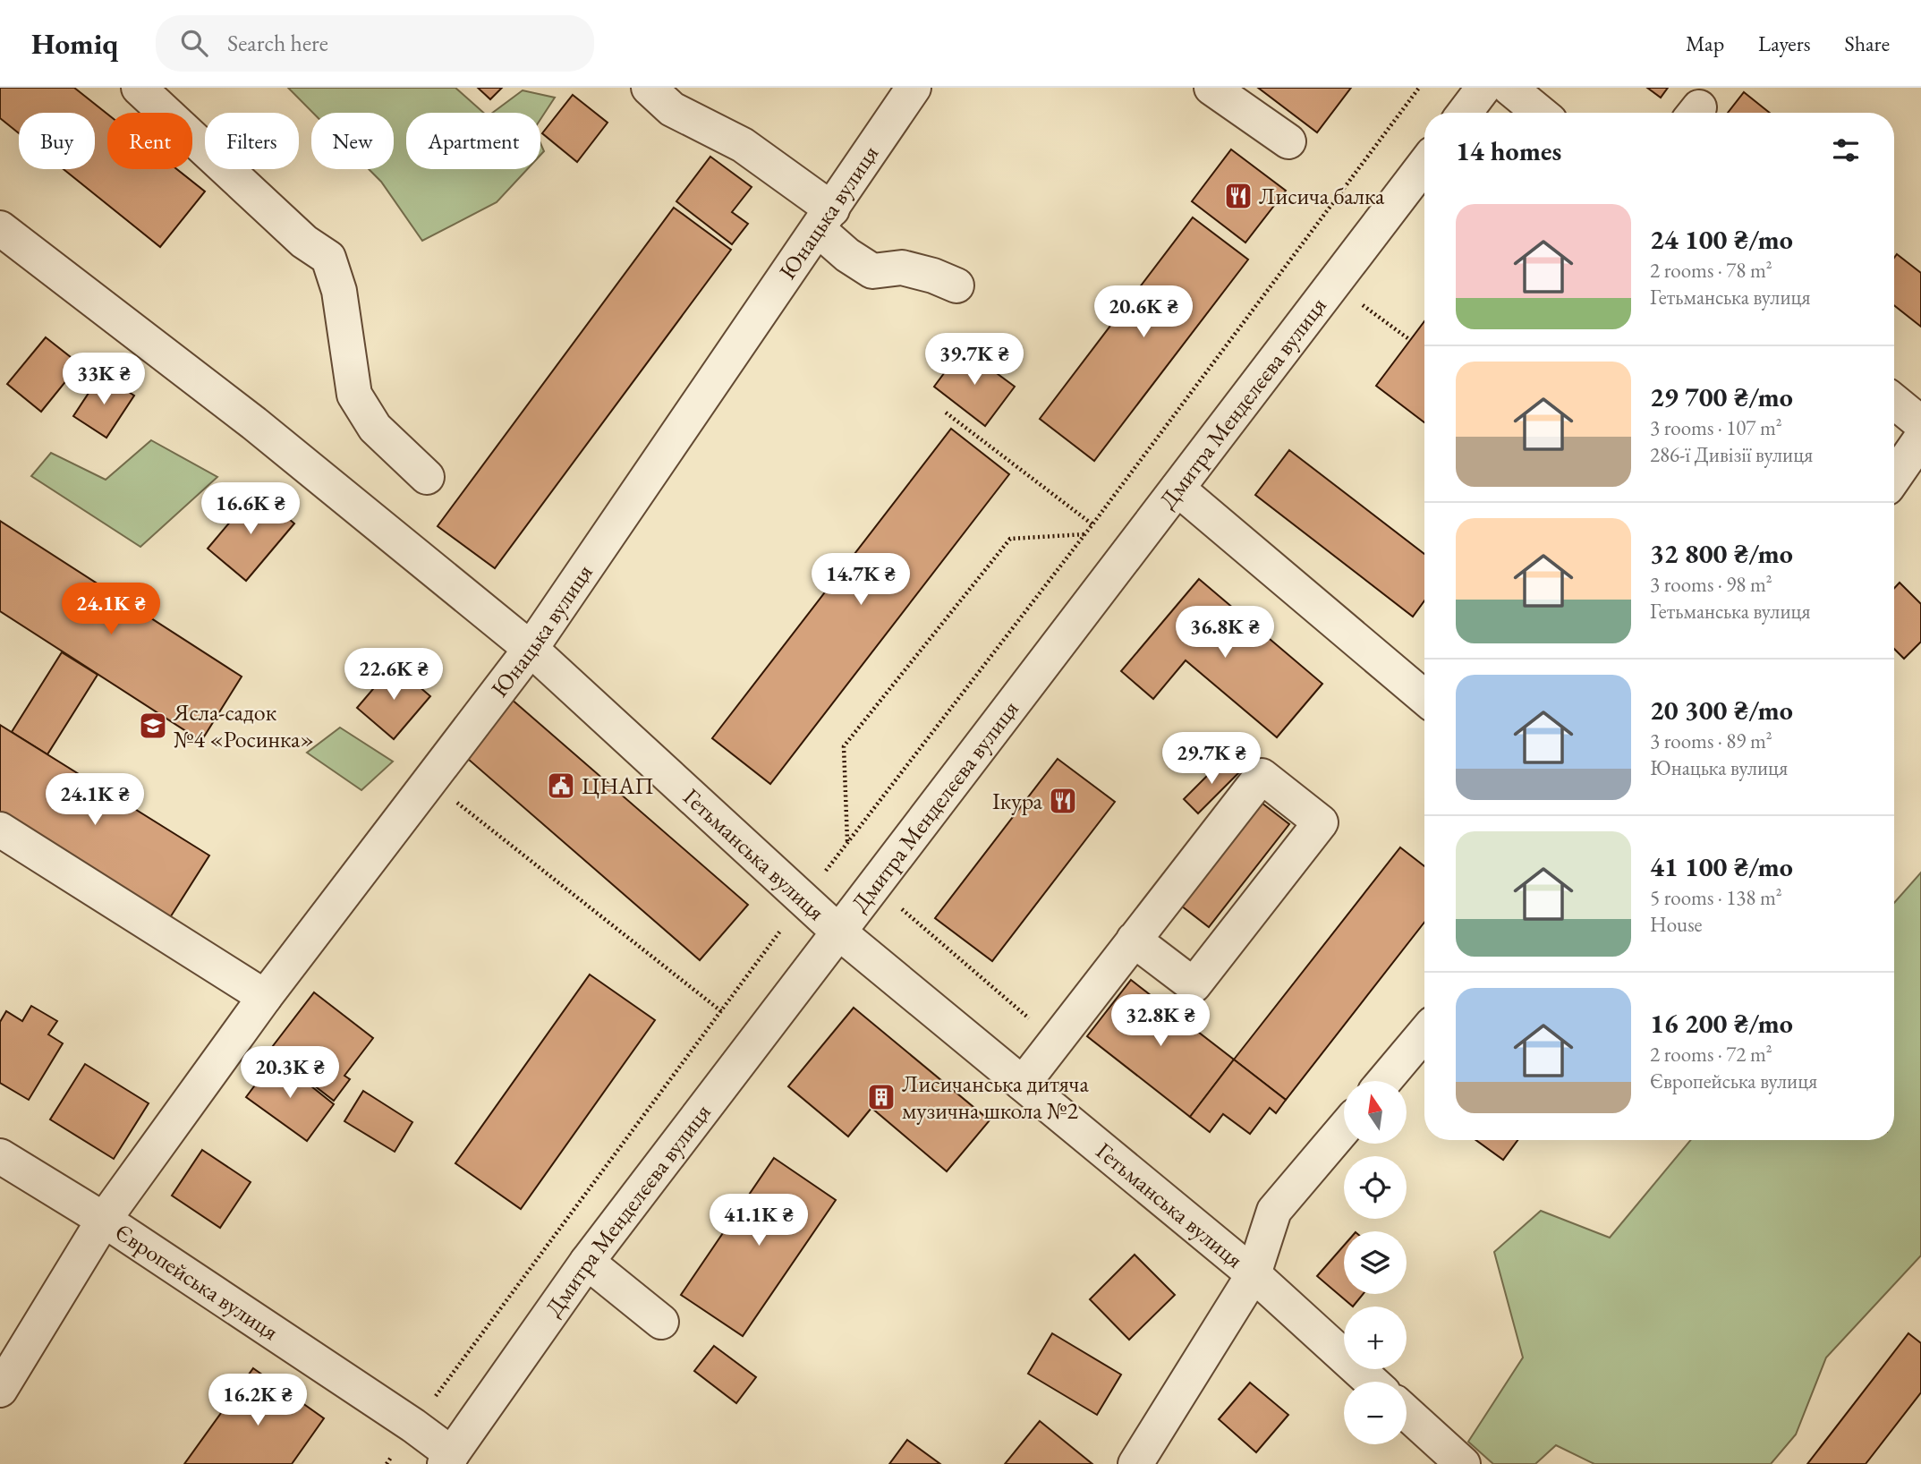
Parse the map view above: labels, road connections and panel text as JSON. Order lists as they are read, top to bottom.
{
  "streets": {
    "street": [
      "Юнацька вулиця",
      "Дмитра Менделєєва вулиця",
      "Гетьманська вулиця",
      "Європейська вулиця"
    ]
  },
  "crossings": [
    ["Юнацька вулиця", "Гетьманська вулиця"],
    ["Юнацька вулиця", "Європейська вулиця"],
    ["Дмитра Менделєєва вулиця", "Гетьманська вулиця"],
    ["Дмитра Менделєєва вулиця", "Європейська вулиця"]
  ],
  "places": {
    "restaurant": ["Лисича балка", "Ікура"],
    "school or university": ["Ясла-садок №4 «Росинка»"],
    "public building": ["ЦНАП"],
    "building": ["Лисичанська дитяча музична школа №2"]
  },
  "north": "top",
  "page": {
    "header": "Homiq",
    "search": "Search here",
    "nav": ["Map", "Layers", "Share"],
    "chip": [
      "Buy",
      "Rent",
      "Filters",
      "New",
      "Apartment"
    ],
    "heading": "14 homes",
    "list": [
      {
        "name": "24 100 ₴/mo",
        "note": "2 rooms · 78 m² · Гетьманська вулиця"
      },
      {
        "name": "29 700 ₴/mo",
        "note": "3 rooms · 107 m² · 286-ї Дивізії вулиця"
      },
      {
        "name": "32 800 ₴/mo",
        "note": "3 rooms · 98 m² · Гетьманська вулиця"
      },
      {
        "name": "20 300 ₴/mo",
        "note": "3 rooms · 89 m² · Юнацька вулиця"
      },
      {
        "name": "41 100 ₴/mo",
        "note": "5 rooms · 138 m² · House"
      },
      {
        "name": "16 200 ₴/mo",
        "note": "2 rooms · 72 m² · Європейська вулиця"
      }
    ],
    "price": [
      "20.6K ₴",
      "39.7K ₴",
      "33K ₴",
      "16.6K ₴",
      "14.7K ₴",
      "24.1K ₴",
      "36.8K ₴",
      "22.6K ₴",
      "29.7K ₴",
      "24.1K ₴",
      "32.8K ₴",
      "20.3K ₴",
      "41.1K ₴",
      "16.2K ₴"
    ],
    "map_buttons": ["+", "−"]
  }
}
